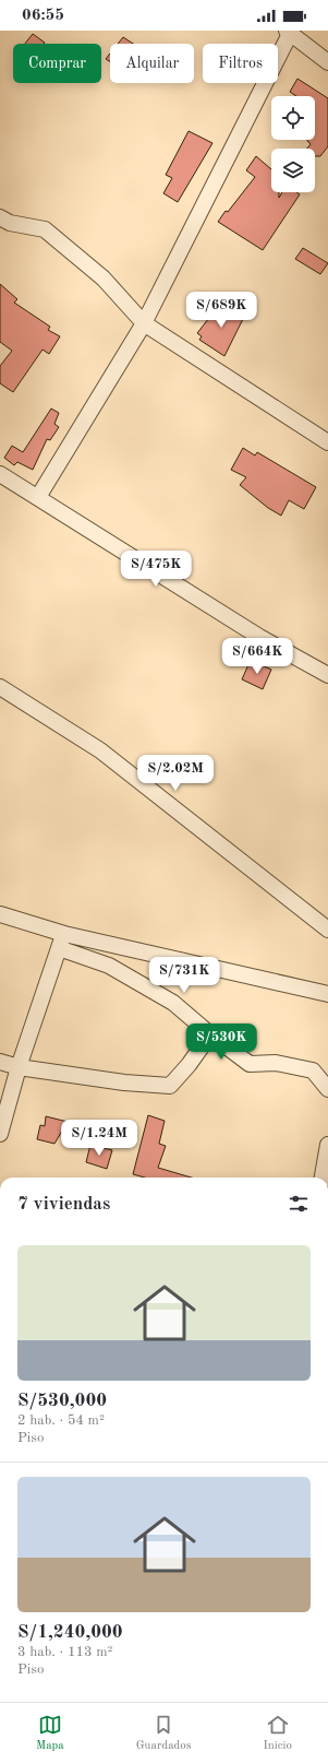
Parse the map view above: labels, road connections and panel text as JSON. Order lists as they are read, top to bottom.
{
  "page": {
    "status": "06:55",
    "chip": ["Comprar", "Alquilar", "Filtros"],
    "price": [
      "S/689K",
      "S/475K",
      "S/664K",
      "S/2.02M",
      "S/731K",
      "S/530K",
      "S/1.24M"
    ],
    "heading": "7 viviendas",
    "list": [
      {
        "name": "S/530,000",
        "note": "2 hab. · 54 m² · Piso"
      },
      {
        "name": "S/1,240,000",
        "note": "3 hab. · 113 m² · Piso"
      }
    ],
    "tabs": ["Mapa", "Guardados", "Inicio"]
  }
}
